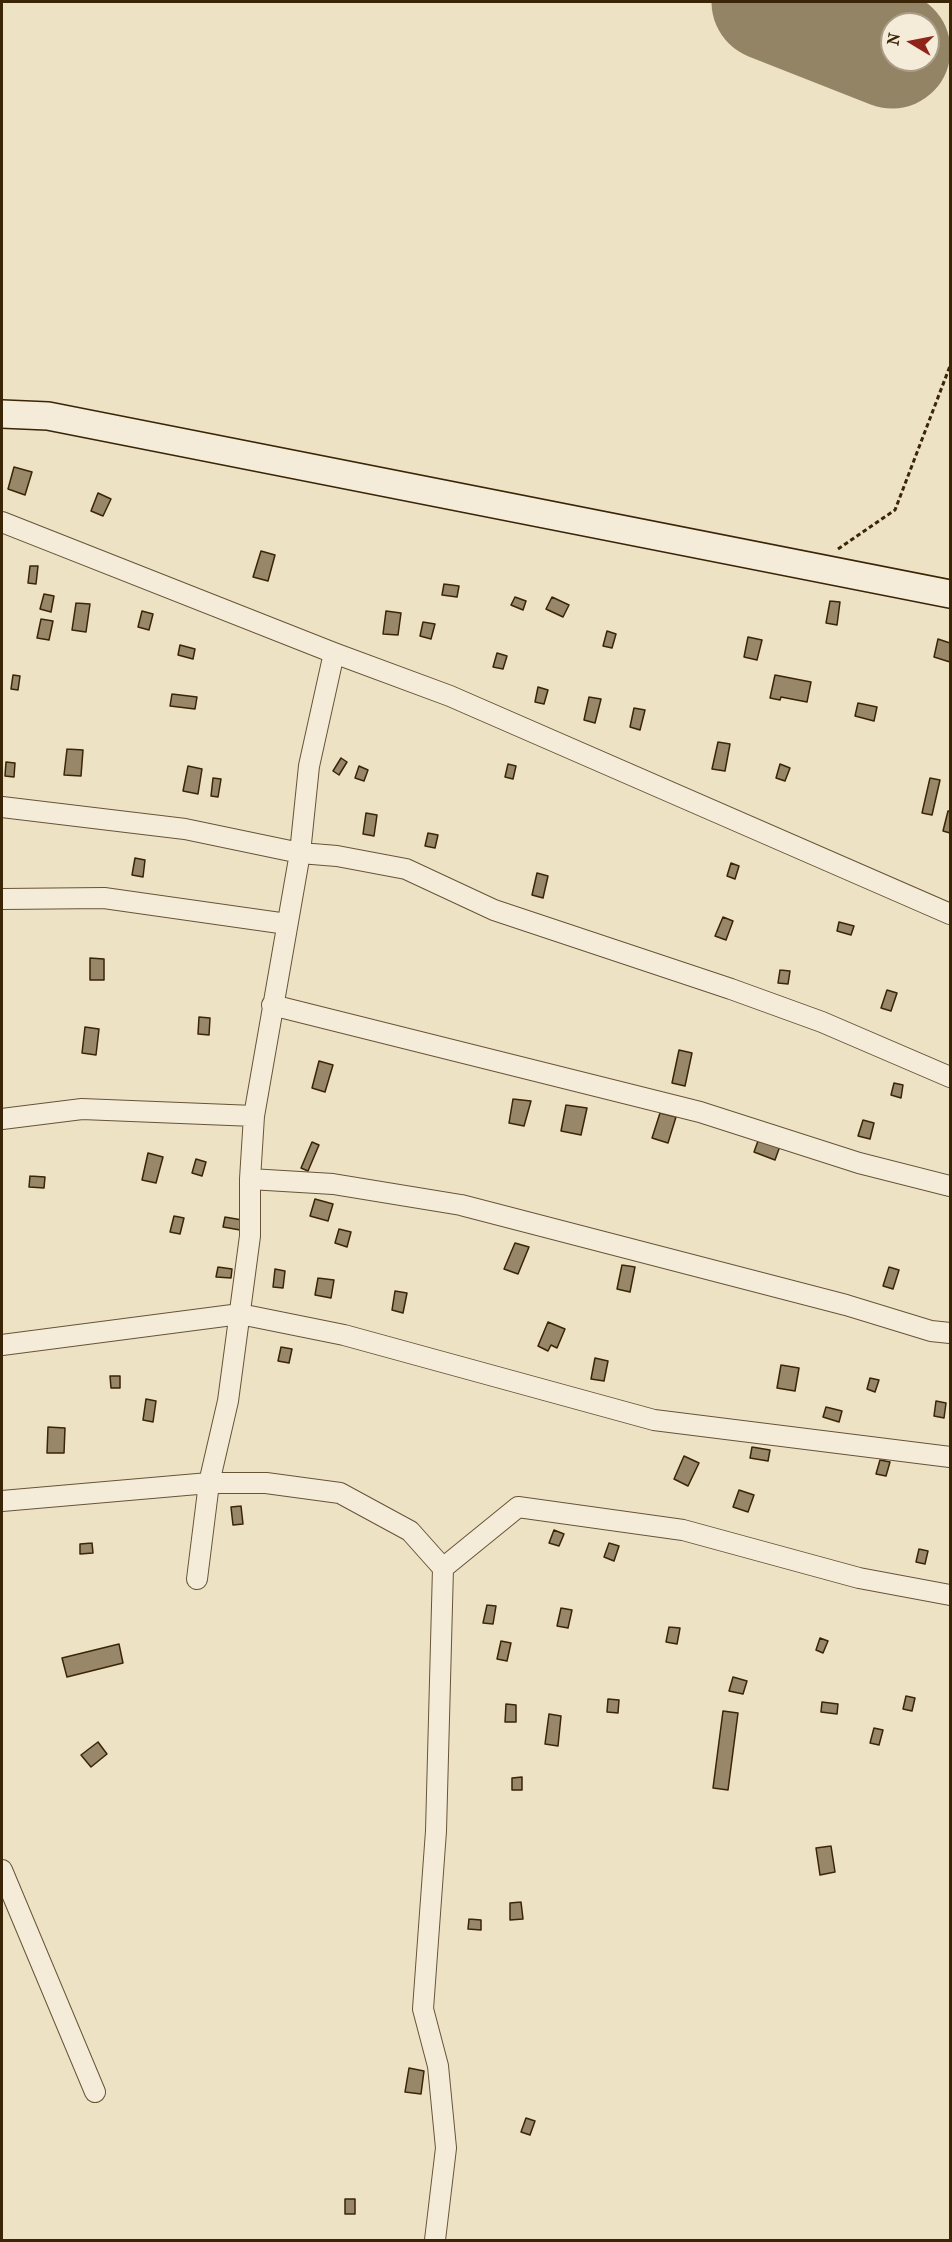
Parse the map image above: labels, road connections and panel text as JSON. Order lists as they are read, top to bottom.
{
  "north": "left"
}
